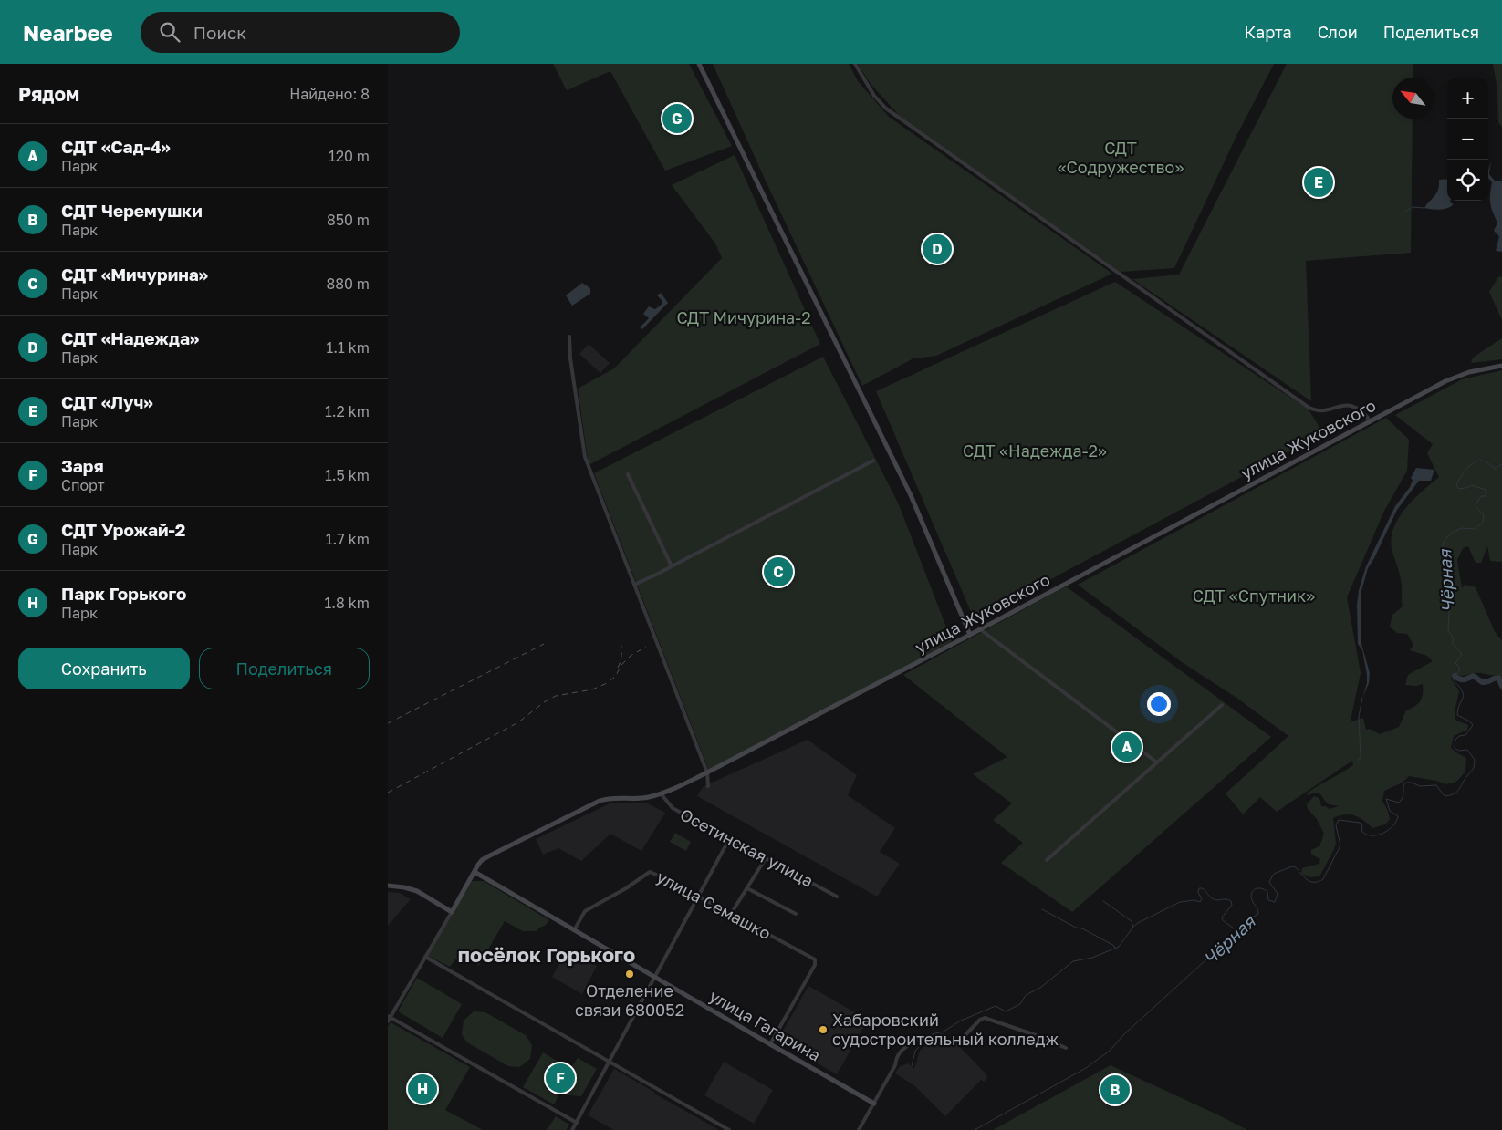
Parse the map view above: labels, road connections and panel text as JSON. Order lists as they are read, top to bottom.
{
  "streets": {
    "main road": ["улица Жуковского", "улица Гагарина"],
    "street": ["Осетинская улица", "улица Семашко"]
  },
  "crossings": [
    ["улица Жуковского", "Осетинская улица"],
    ["улица Жуковского", "улица Гагарина"],
    ["улица Семашко", "улица Гагарина"]
  ],
  "districts": ["посёлок Горького"],
  "water": ["Чёрная"],
  "parks": [
    "СДТ «Содружество»",
    "СДТ Мичурина-2",
    "СДТ «Надежда-2»",
    "СДТ «Спутник»"
  ],
  "places": ["Отделение связи 680052", "Хабаровский судостроительный колледж"],
  "north": "top left",
  "page": {
    "header": "Nearbee",
    "search": "Поиск",
    "nav": ["Карта", "Слои", "Поделиться"],
    "heading": ["Рядом", "Найдено: 8"],
    "map_buttons": ["+", "−"],
    "pins": [
      "G",
      "E",
      "D",
      "C",
      "A",
      "F",
      "H",
      "B"
    ],
    "list": [
      {
        "mark": "A",
        "name": "СДТ «Сад-4»",
        "note": "Парк",
        "value": "120 m"
      },
      {
        "mark": "B",
        "name": "СДТ Черемушки",
        "note": "Парк",
        "value": "850 m"
      },
      {
        "mark": "C",
        "name": "СДТ «Мичурина»",
        "note": "Парк",
        "value": "880 m"
      },
      {
        "mark": "D",
        "name": "СДТ «Надежда»",
        "note": "Парк",
        "value": "1.1 km"
      },
      {
        "mark": "E",
        "name": "СДТ «Луч»",
        "note": "Парк",
        "value": "1.2 km"
      },
      {
        "mark": "F",
        "name": "Заря",
        "note": "Спорт",
        "value": "1.5 km"
      },
      {
        "mark": "G",
        "name": "СДТ Урожай-2",
        "note": "Парк",
        "value": "1.7 km"
      },
      {
        "mark": "H",
        "name": "Парк Горького",
        "note": "Парк",
        "value": "1.8 km"
      }
    ],
    "buttons": ["Сохранить", "Поделиться"]
  }
}
